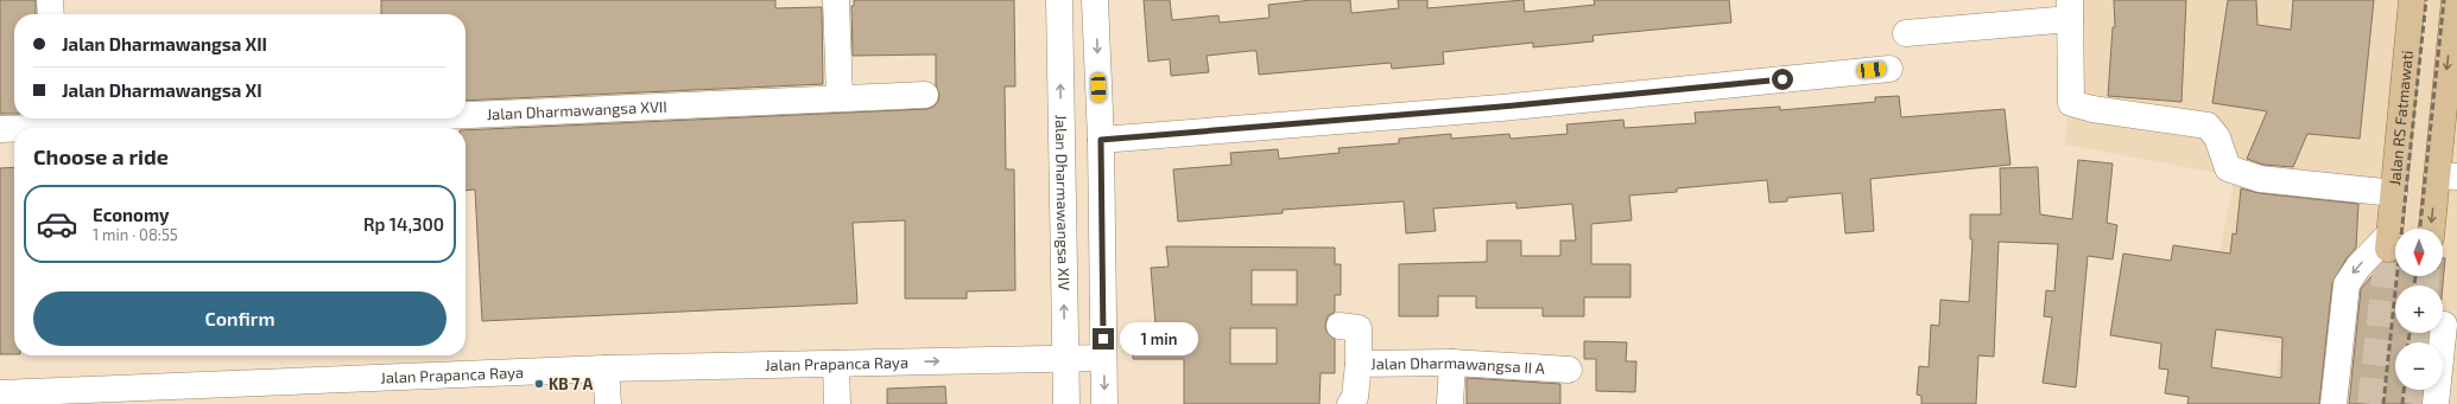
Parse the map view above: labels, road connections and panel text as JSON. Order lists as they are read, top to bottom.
{
  "streets": {
    "main road": ["Jalan RS Fatmawati"],
    "street": [
      "Jalan Dharmawangsa XVII",
      "Jalan Dharmawangsa XIV",
      "Jalan Prapanca Raya",
      "Jalan Dharmawangsa II A"
    ]
  },
  "crossings": [
    ["Jalan Dharmawangsa XIV", "Jalan Prapanca Raya"]
  ],
  "one_way": ["Jalan RS Fatmawati"],
  "places": ["KB 7 A"],
  "north": "bottom",
  "page": {
    "banner": ["Jalan Dharmawangsa XII", "Jalan Dharmawangsa XI"],
    "heading": "Choose a ride",
    "list": [
      {
        "name": "Economy",
        "note": "1 min · 08:55",
        "value": "Rp 14,300"
      }
    ],
    "map_buttons": ["+", "−"],
    "buttons": "Confirm",
    "bubble": "1 min"
  }
}
